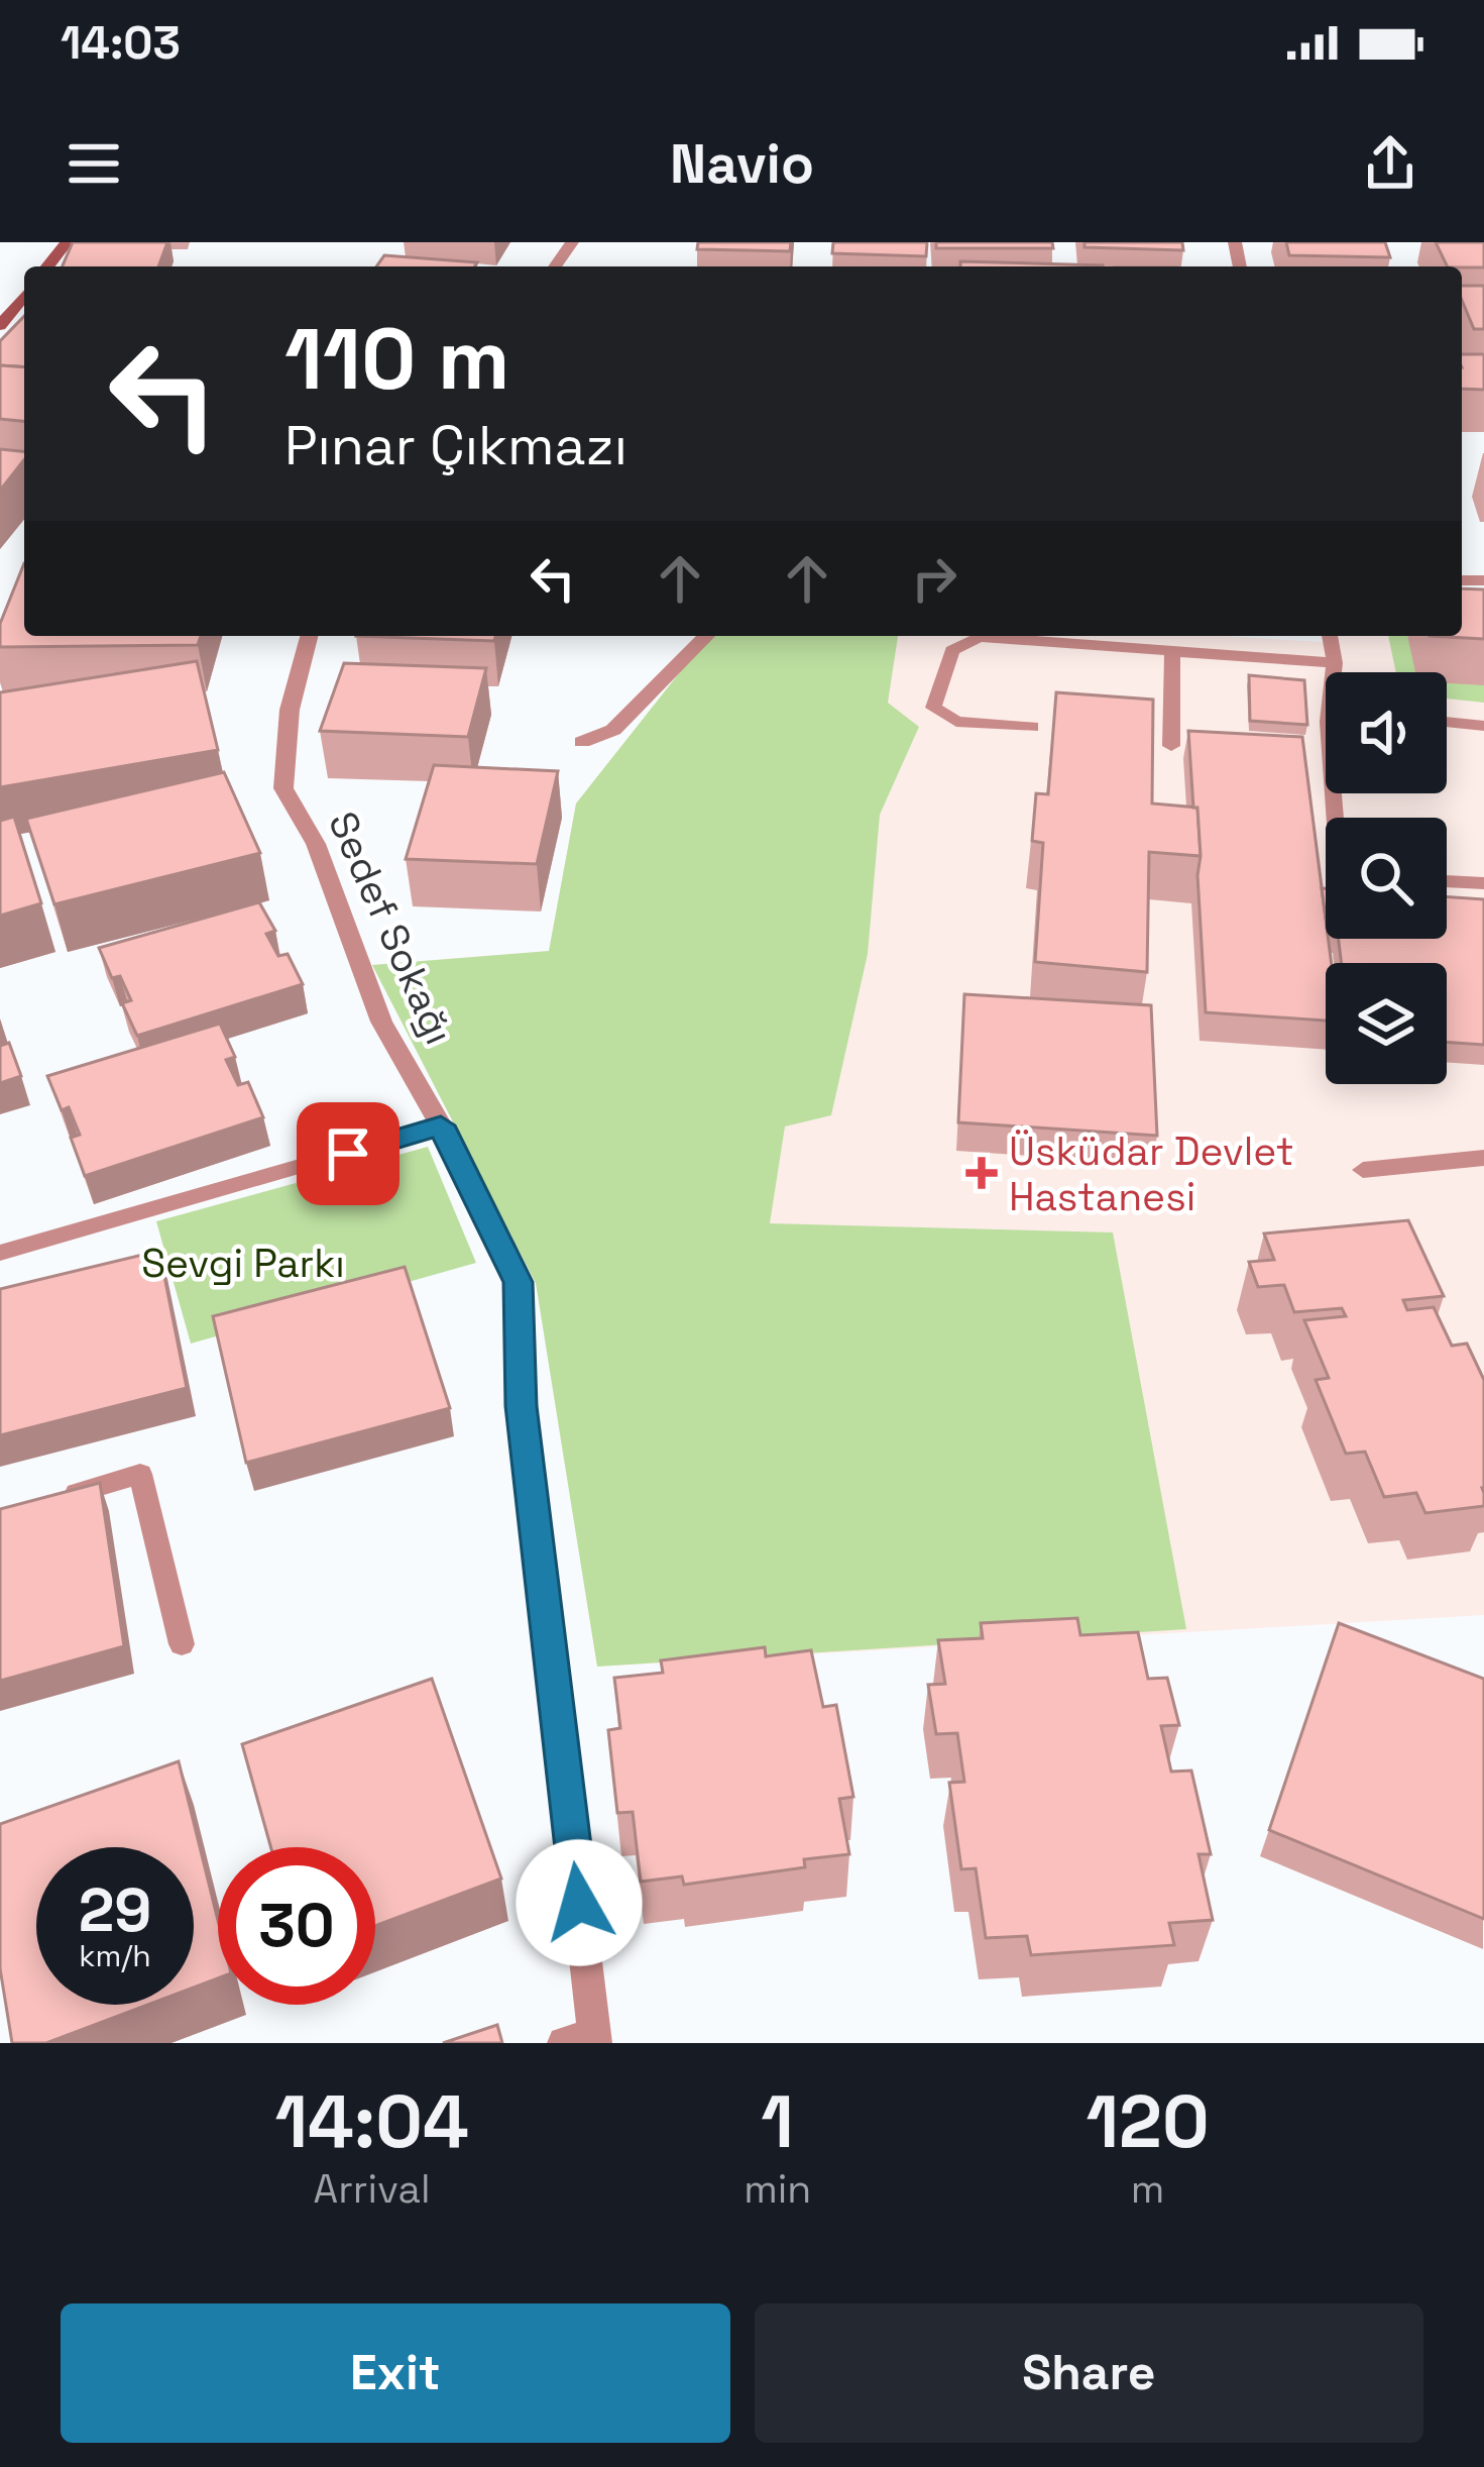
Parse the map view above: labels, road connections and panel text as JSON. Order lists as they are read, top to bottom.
{
  "streets": {
    "street": ["Sedef Sokağı"]
  },
  "parks": ["Sevgi Parkı"],
  "places": {
    "health": ["Üsküdar Devlet Hastanesi"]
  },
  "page": {
    "status": "14:03",
    "header": "Navio",
    "turn": ["110 m", "Pınar Çıkmazı"],
    "speed": "29 km/h",
    "limit": "30",
    "eta": [
      "14:04",
      "Arrival",
      "1",
      "min",
      "120",
      "m"
    ],
    "buttons": ["Exit", "Share"]
  }
}
